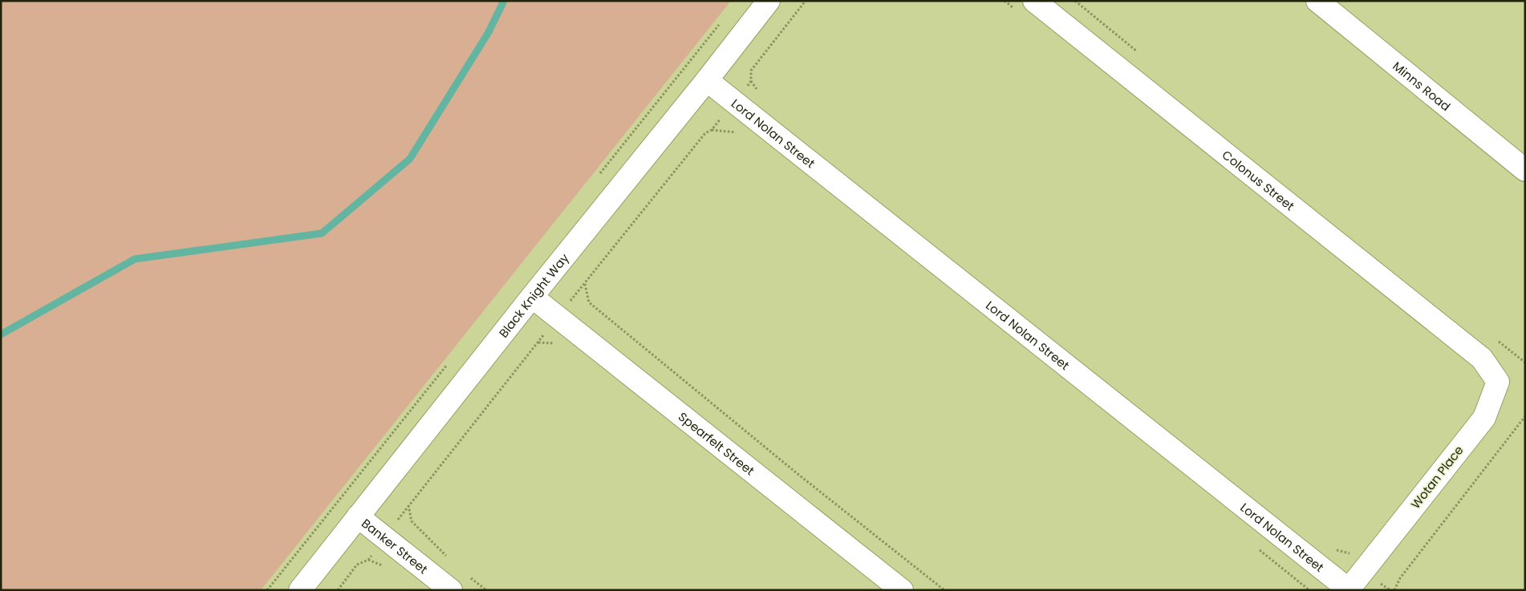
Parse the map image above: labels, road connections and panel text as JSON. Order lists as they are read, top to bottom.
{
  "streets": {
    "street": [
      "Minns Road",
      "Lord Nolan Street",
      "Colonus Street",
      "Black Knight Way",
      "Spearfelt Street",
      "Wotan Place",
      "Banker Street"
    ]
  },
  "crossings": [
    ["Lord Nolan Street", "Black Knight Way"],
    ["Lord Nolan Street", "Wotan Place"],
    ["Colonus Street", "Wotan Place"],
    ["Black Knight Way", "Spearfelt Street"],
    ["Black Knight Way", "Banker Street"]
  ]
}
